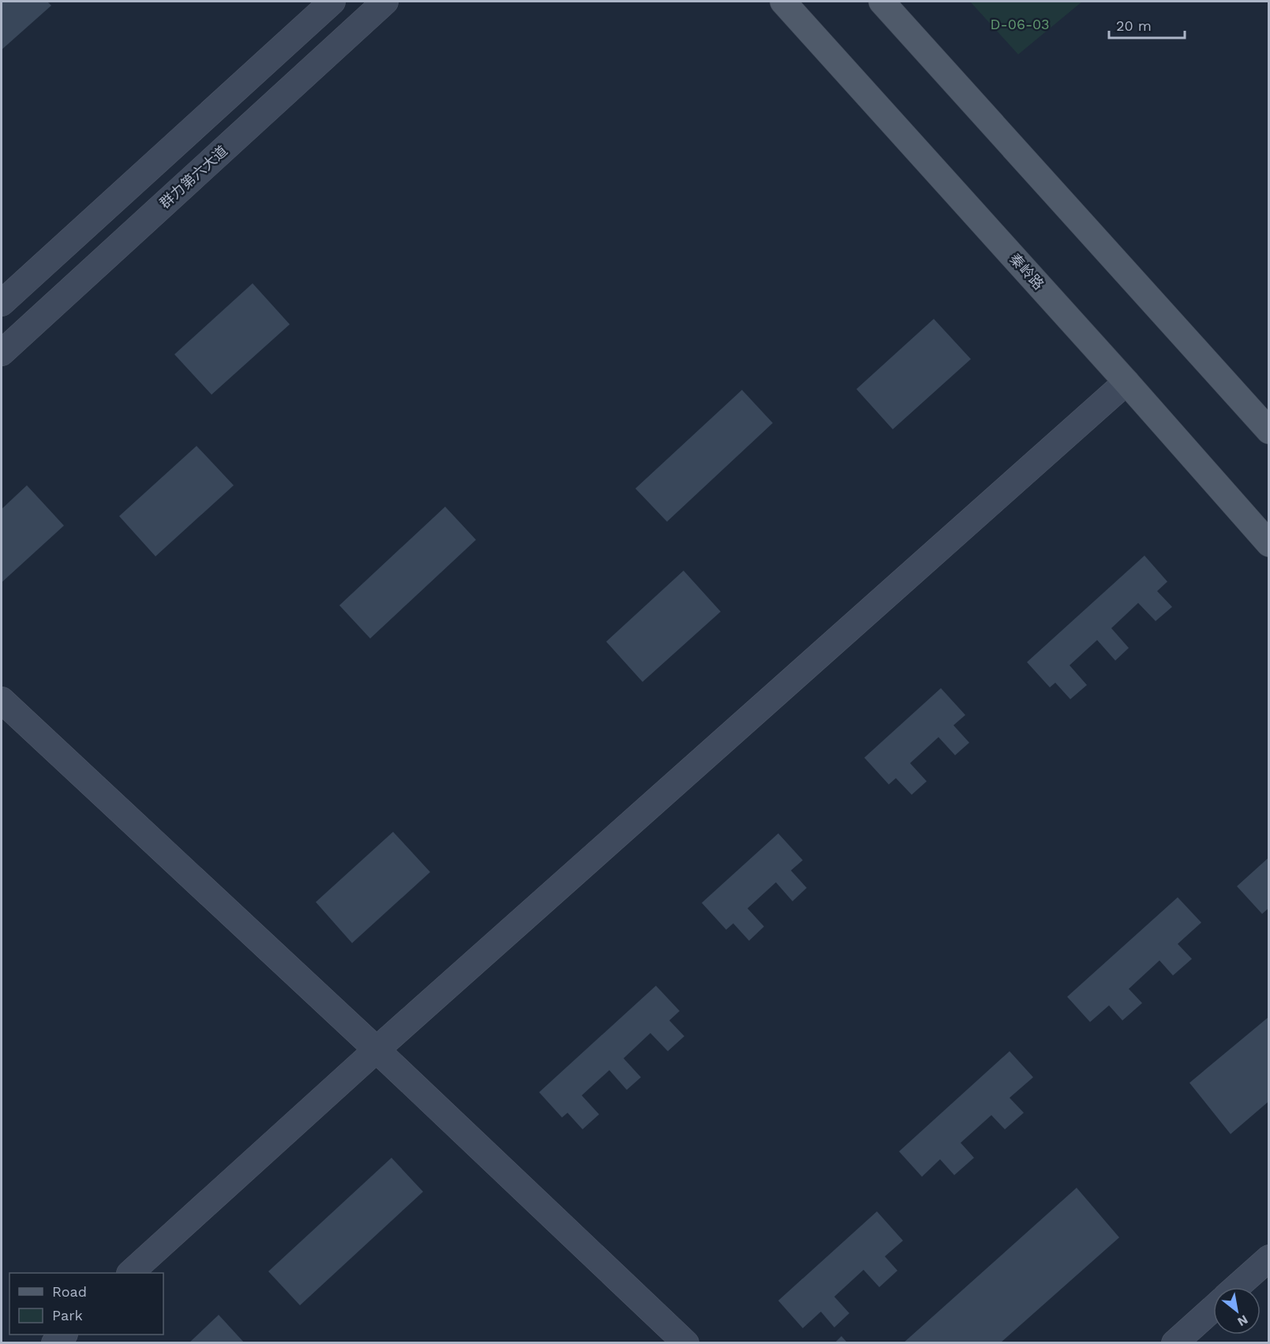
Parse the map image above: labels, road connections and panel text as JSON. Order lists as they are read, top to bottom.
{
  "streets": {
    "main road": ["秦岭路"],
    "street": ["群力第六大道"]
  },
  "parks": ["D-06-03"],
  "legend": ["Road", "Park"],
  "scale_bar": "20 m",
  "north": "bottom right"
}
